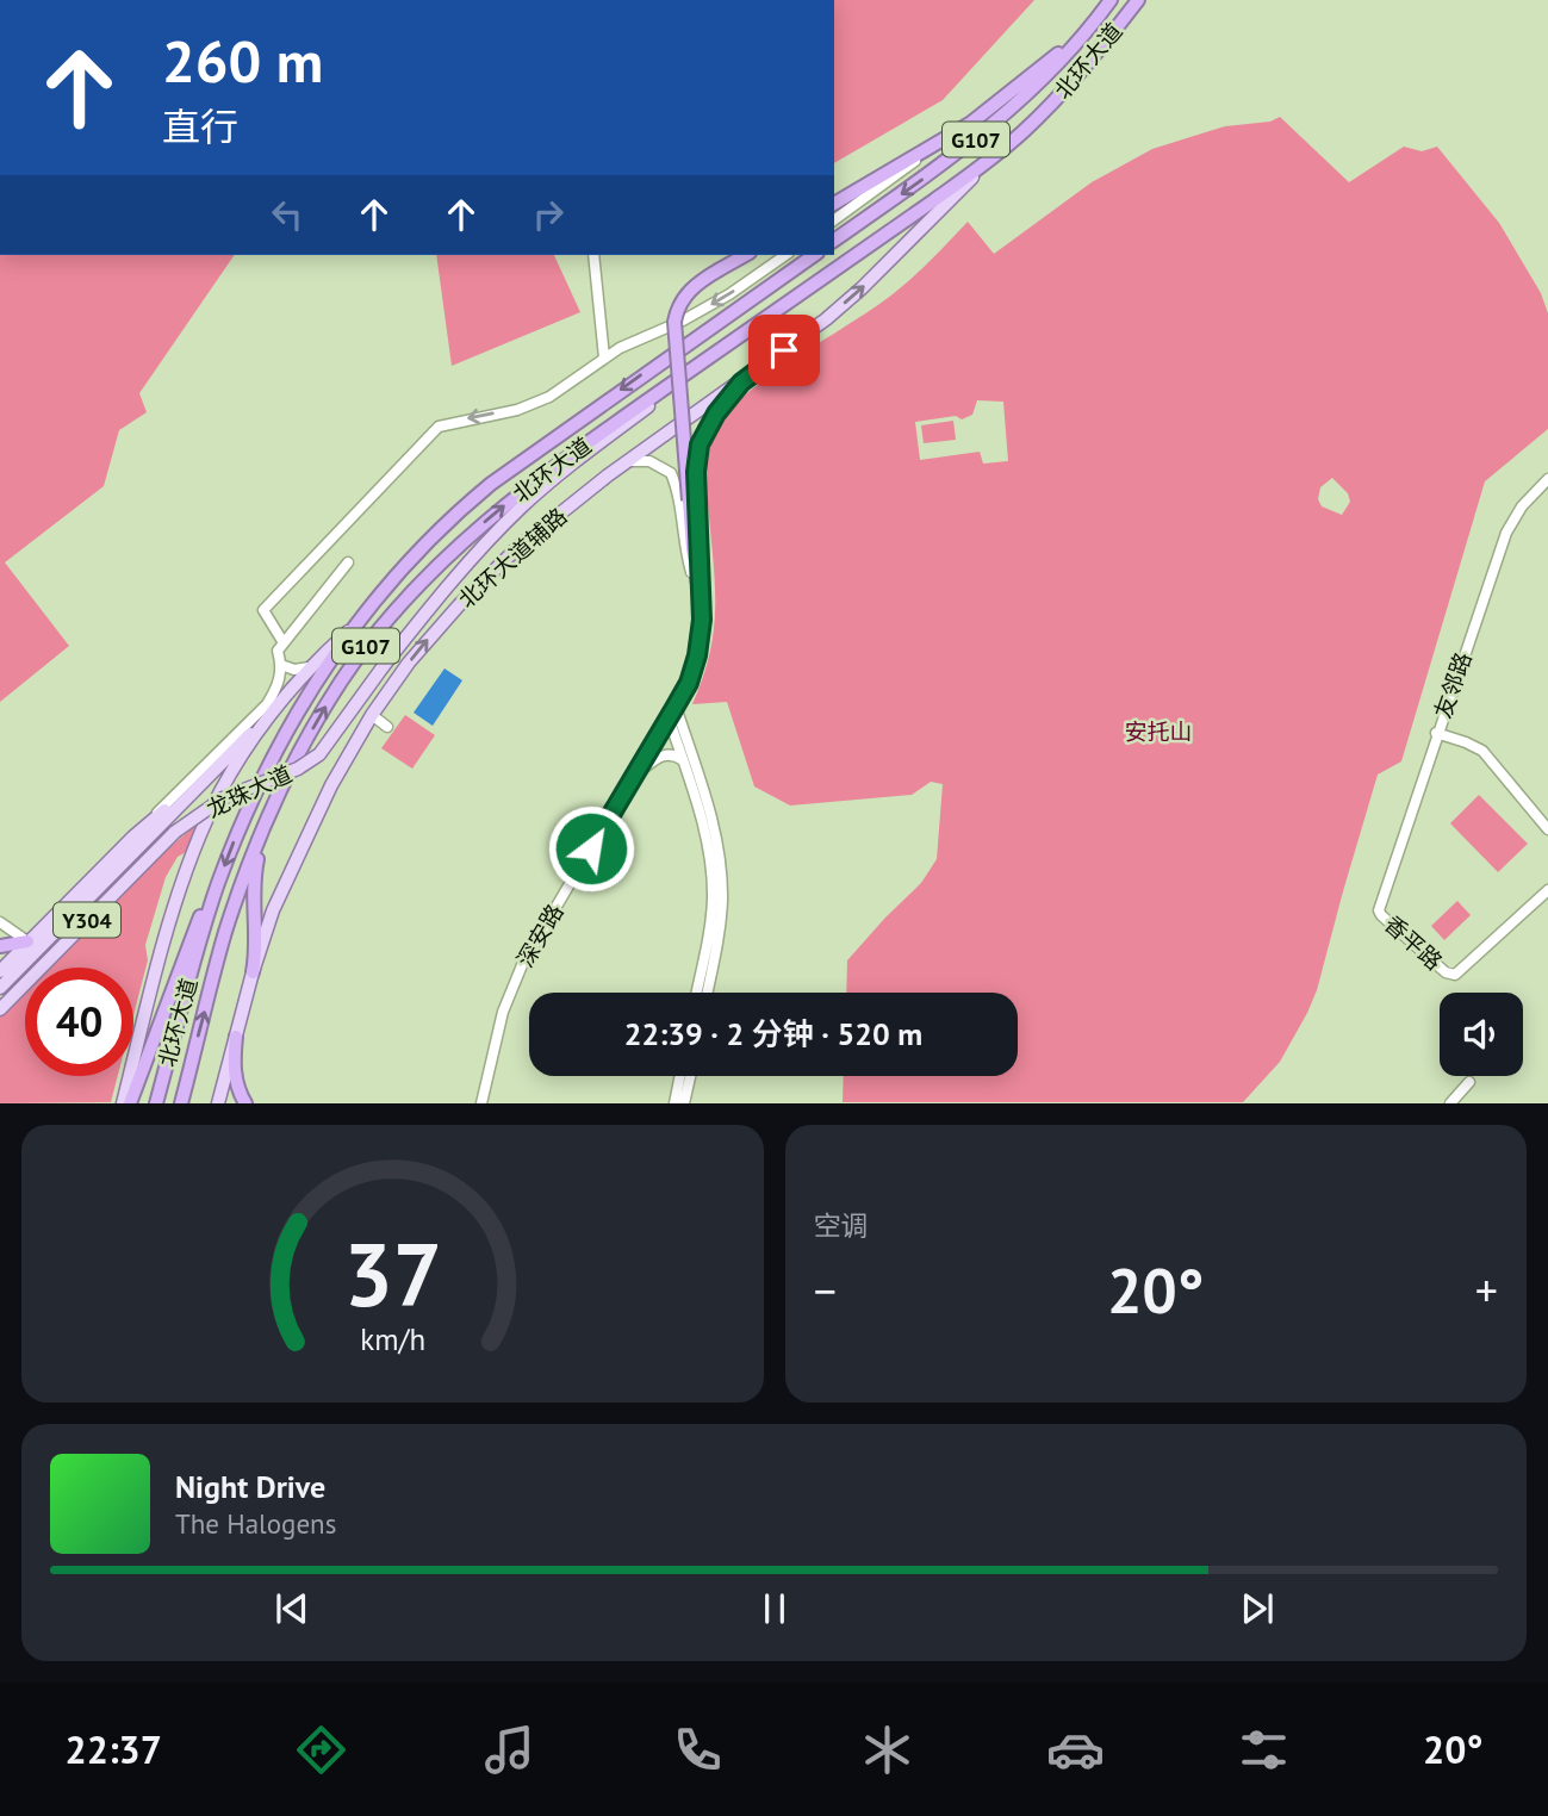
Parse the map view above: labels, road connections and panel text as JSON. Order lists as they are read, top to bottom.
{
  "streets": {
    "highway": ["北环大道", "G107"],
    "main road": ["北环大道辅路", "龙珠大道", "Y304"],
    "street": ["友邻路", "深安路", "香平路"]
  },
  "crossings": [
    ["北环大道", "北环大道辅路"],
    ["北环大道", "龙珠大道"],
    ["北环大道辅路", "深安路"],
    ["友邻路", "香平路"]
  ],
  "one_way": ["北环大道辅路"],
  "parks": ["安托山"],
  "page": {
    "turn": ["260 m", "直行"],
    "limit": "40",
    "trip": "22:39 · 2 分钟 · 520 m",
    "tile": "空调",
    "heat": ["−", "20°", "+"],
    "song": ["Night Drive", "The Halogens"],
    "tabs": ["22:37", "20°"],
    "gauge": ["37", "km/h"]
  }
}
